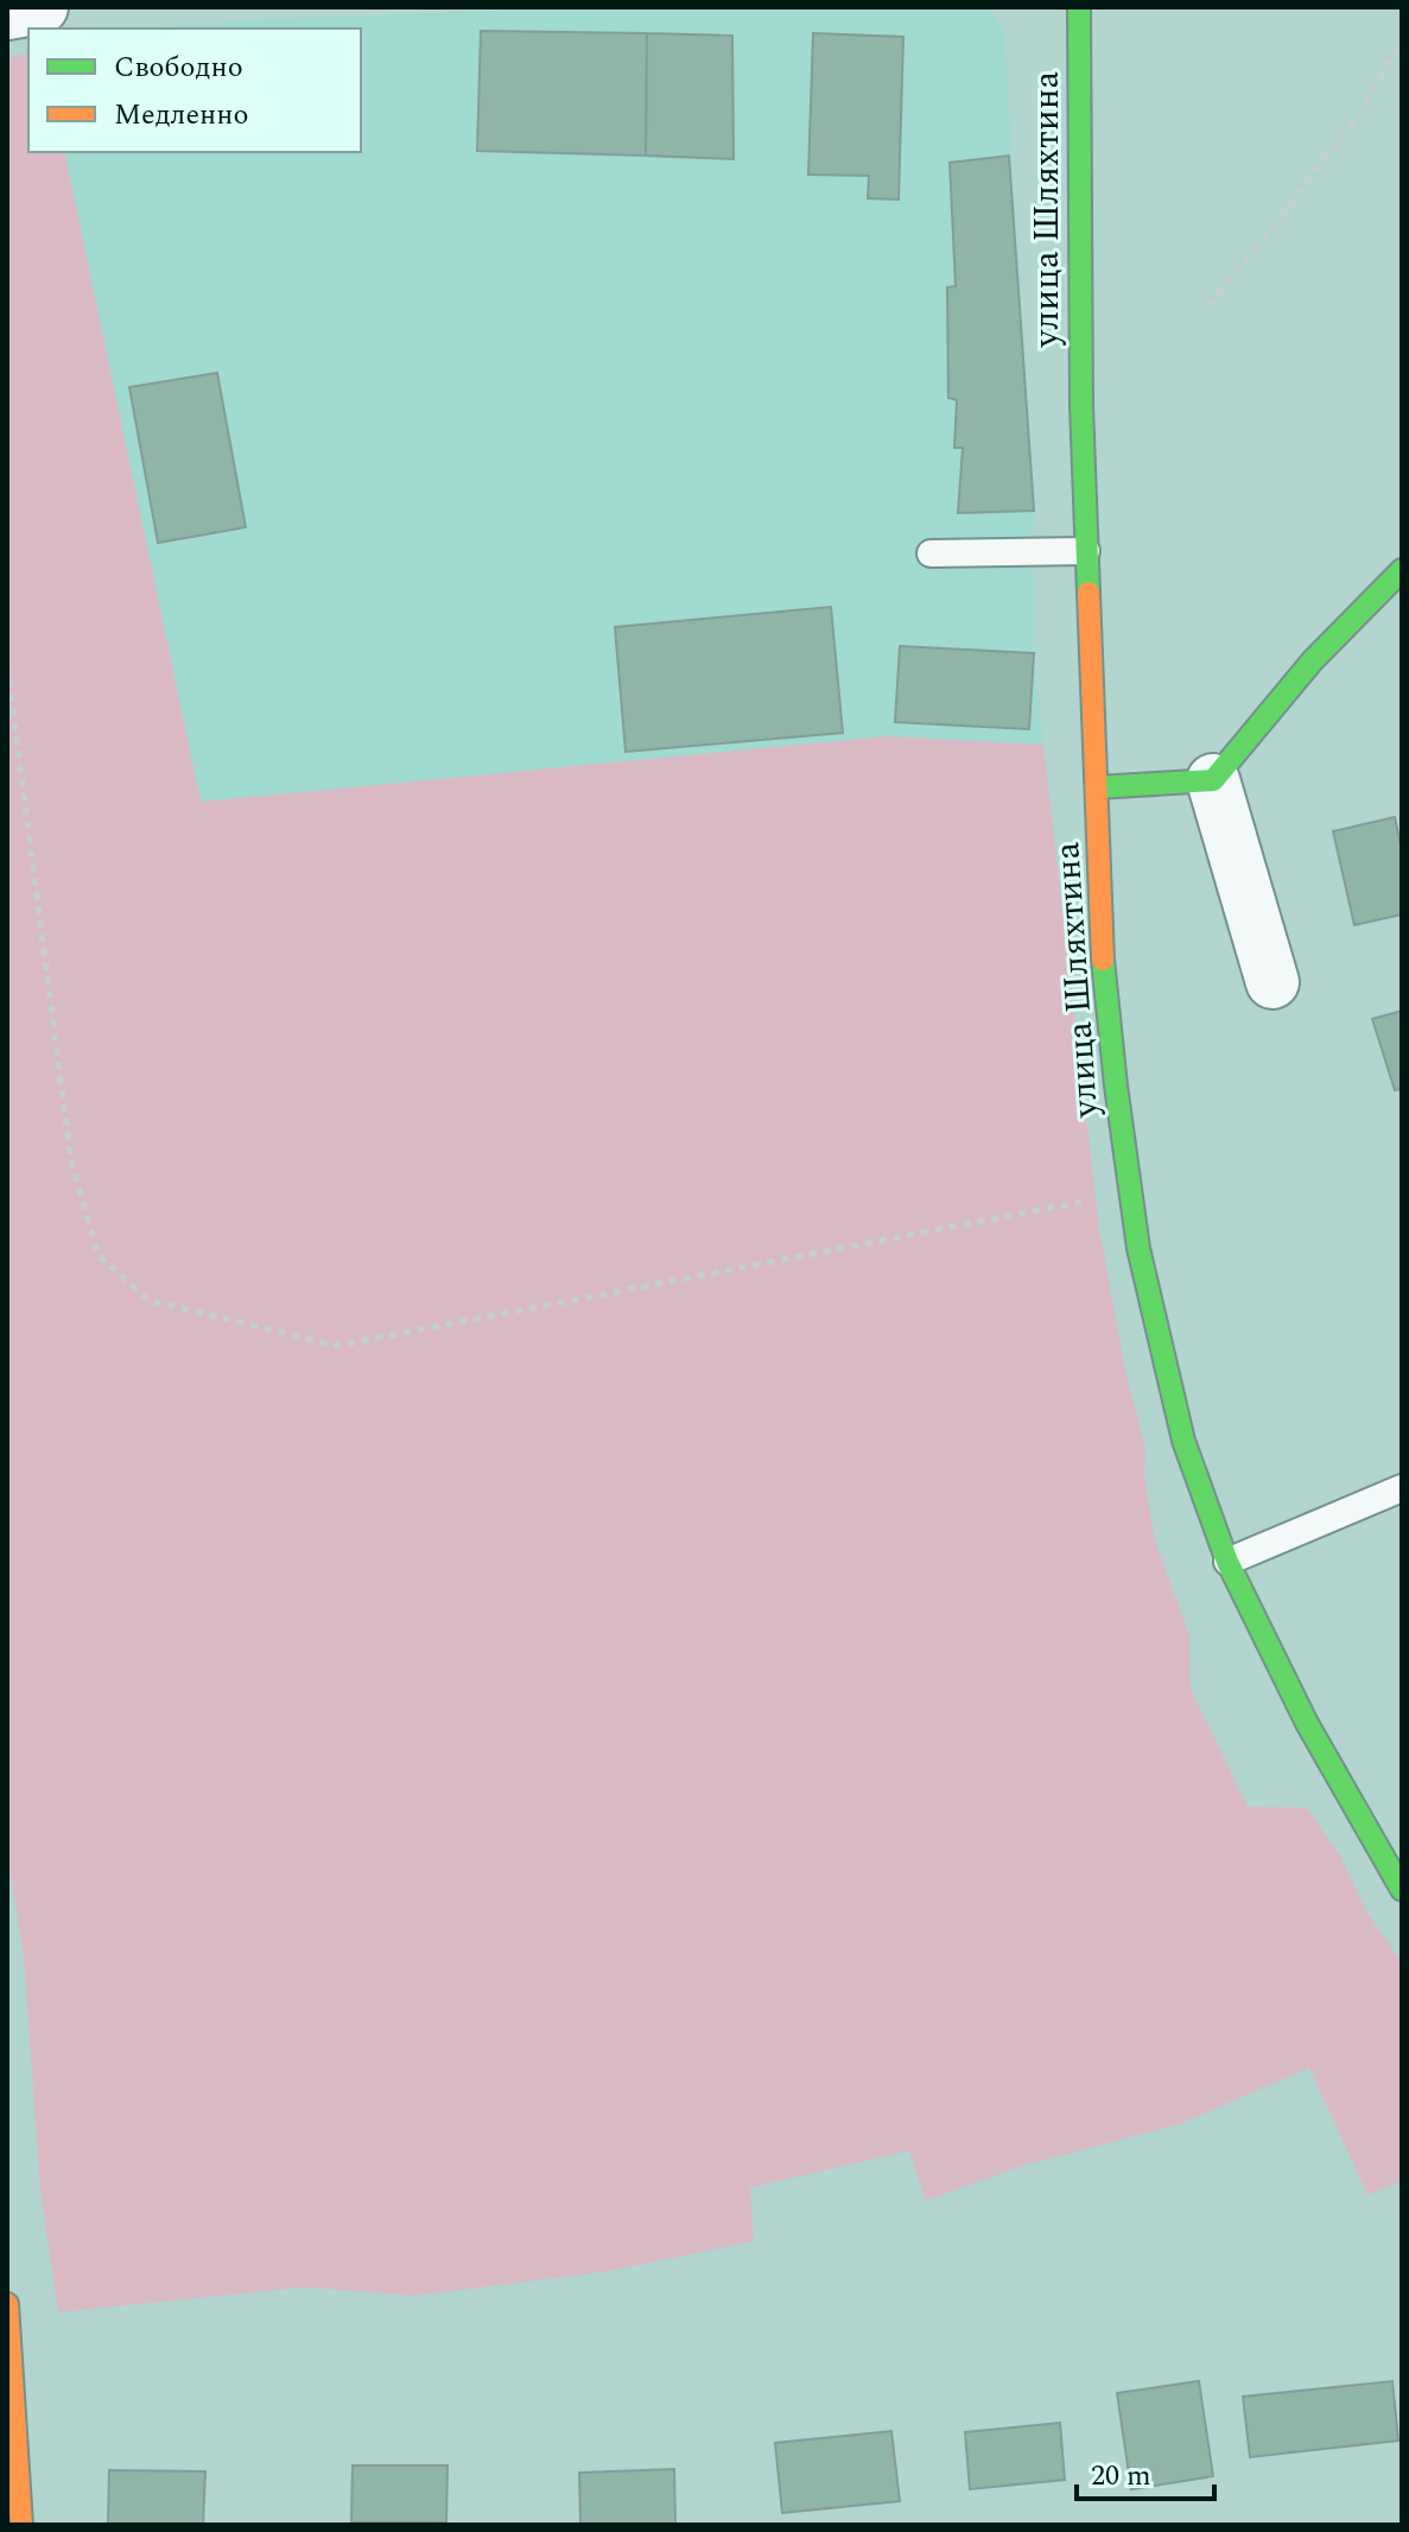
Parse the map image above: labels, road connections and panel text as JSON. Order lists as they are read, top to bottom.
{
  "streets": {
    "main road": ["улица Шляхтина"]
  },
  "legend": ["Свободно", "Медленно"],
  "scale_bar": "20 m"
}
